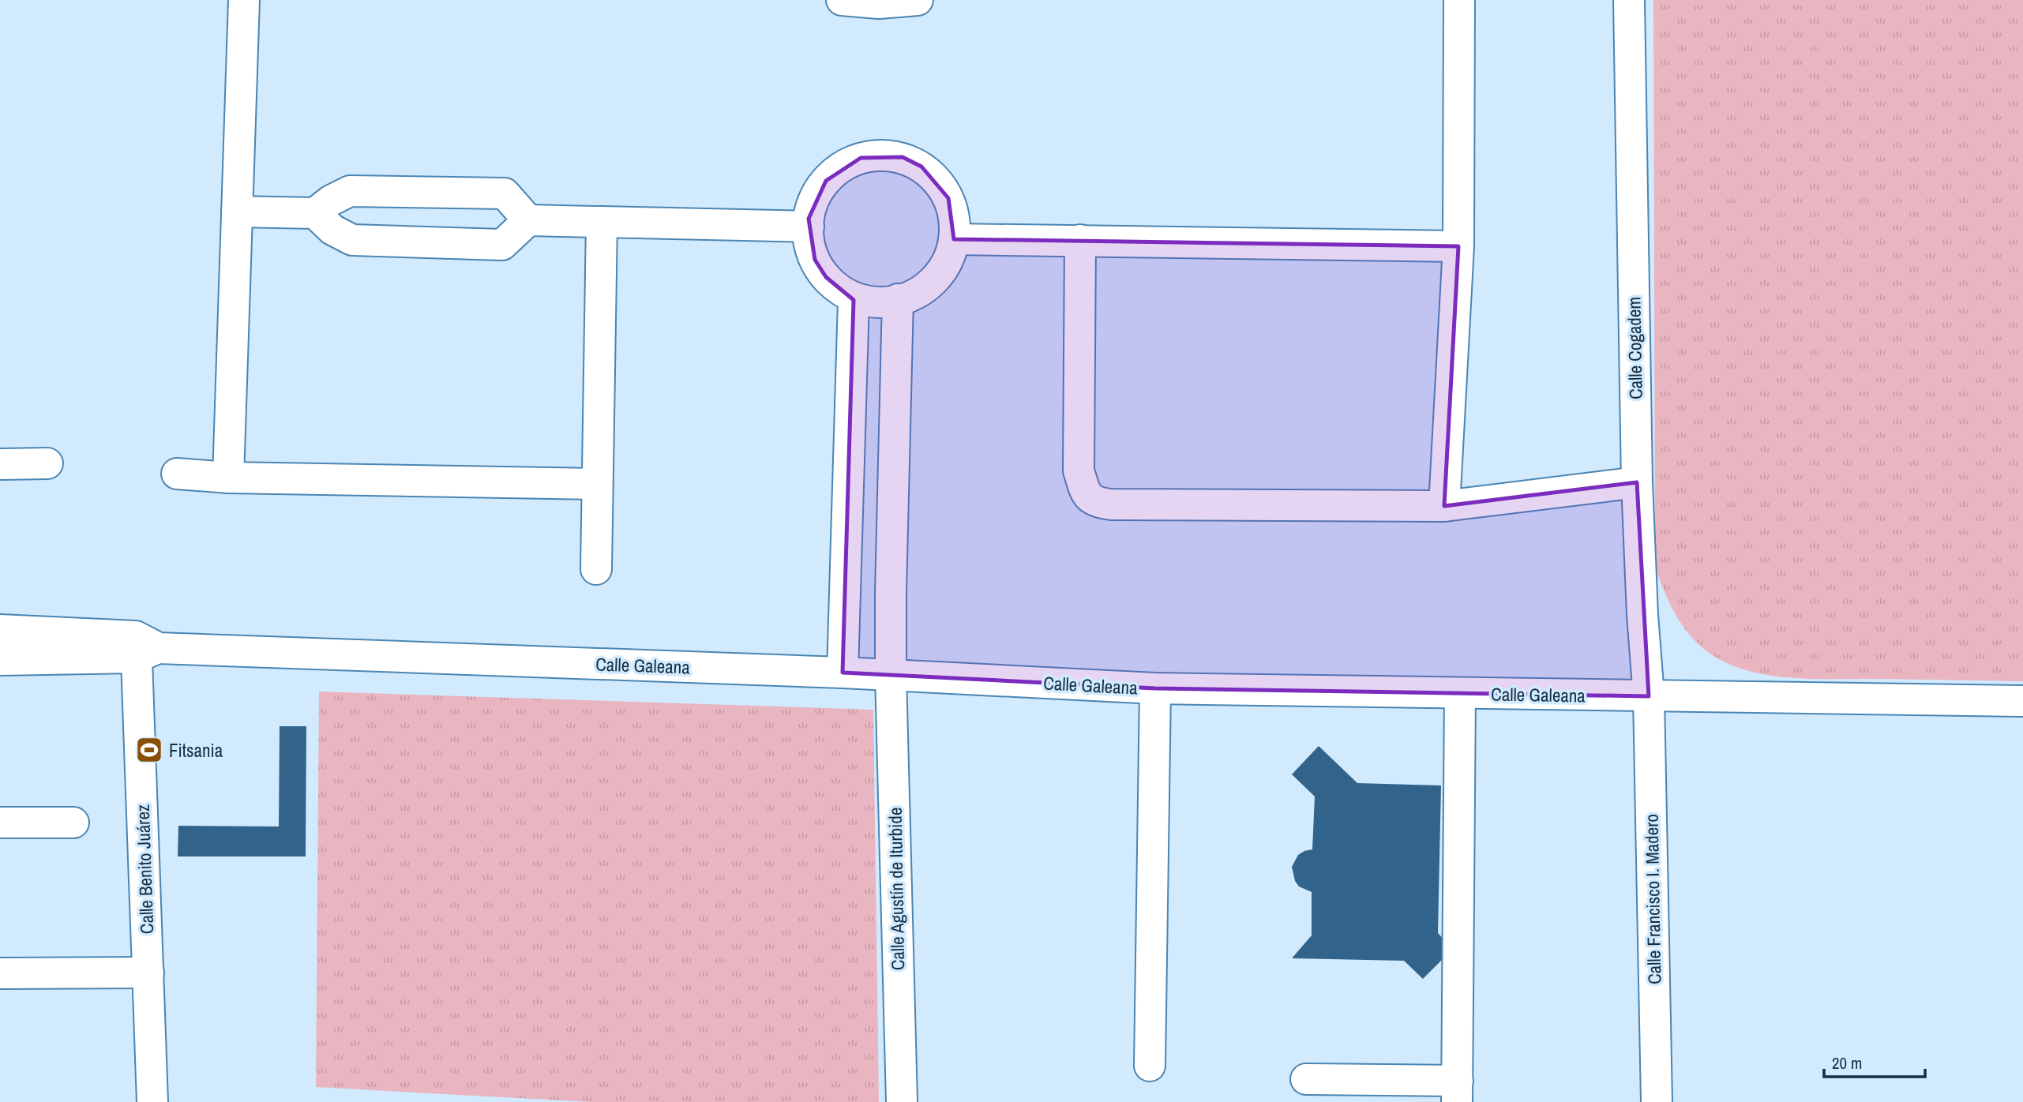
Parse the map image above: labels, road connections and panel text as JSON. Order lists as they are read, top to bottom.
{
  "streets": {
    "street": [
      "Calle Cogadem",
      "Calle Galeana",
      "Calle Benito Juárez",
      "Calle Agustín de Iturbide",
      "Calle Francisco I. Madero"
    ]
  },
  "crossings": [
    ["Calle Cogadem", "Calle Galeana"],
    ["Calle Cogadem", "Calle Francisco I. Madero"],
    ["Calle Galeana", "Calle Benito Juárez"],
    ["Calle Galeana", "Calle Agustín de Iturbide"],
    ["Calle Galeana", "Calle Francisco I. Madero"]
  ],
  "places": {
    "sports": ["Fitsania"]
  },
  "scale_bar": "20 m"
}
